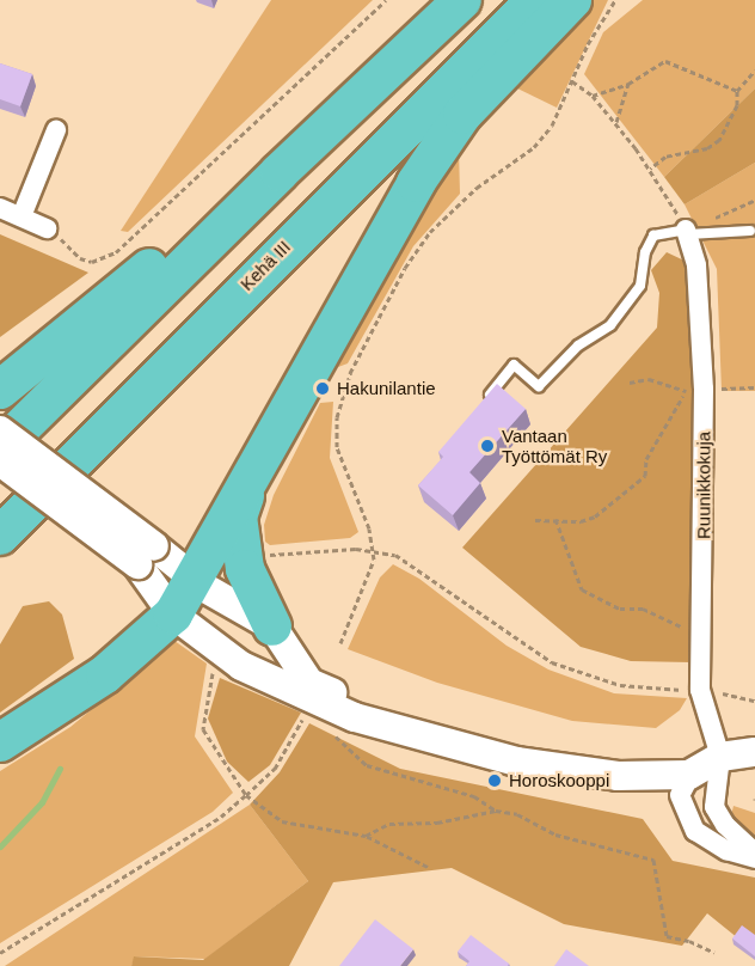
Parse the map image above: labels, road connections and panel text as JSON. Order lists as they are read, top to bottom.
{
  "streets": {
    "highway": ["Kehä III"],
    "street": ["Ruunikkokuja"]
  },
  "places": ["Hakunilantie", "Vantaan Työttömät Ry", "Horoskooppi"]
}
